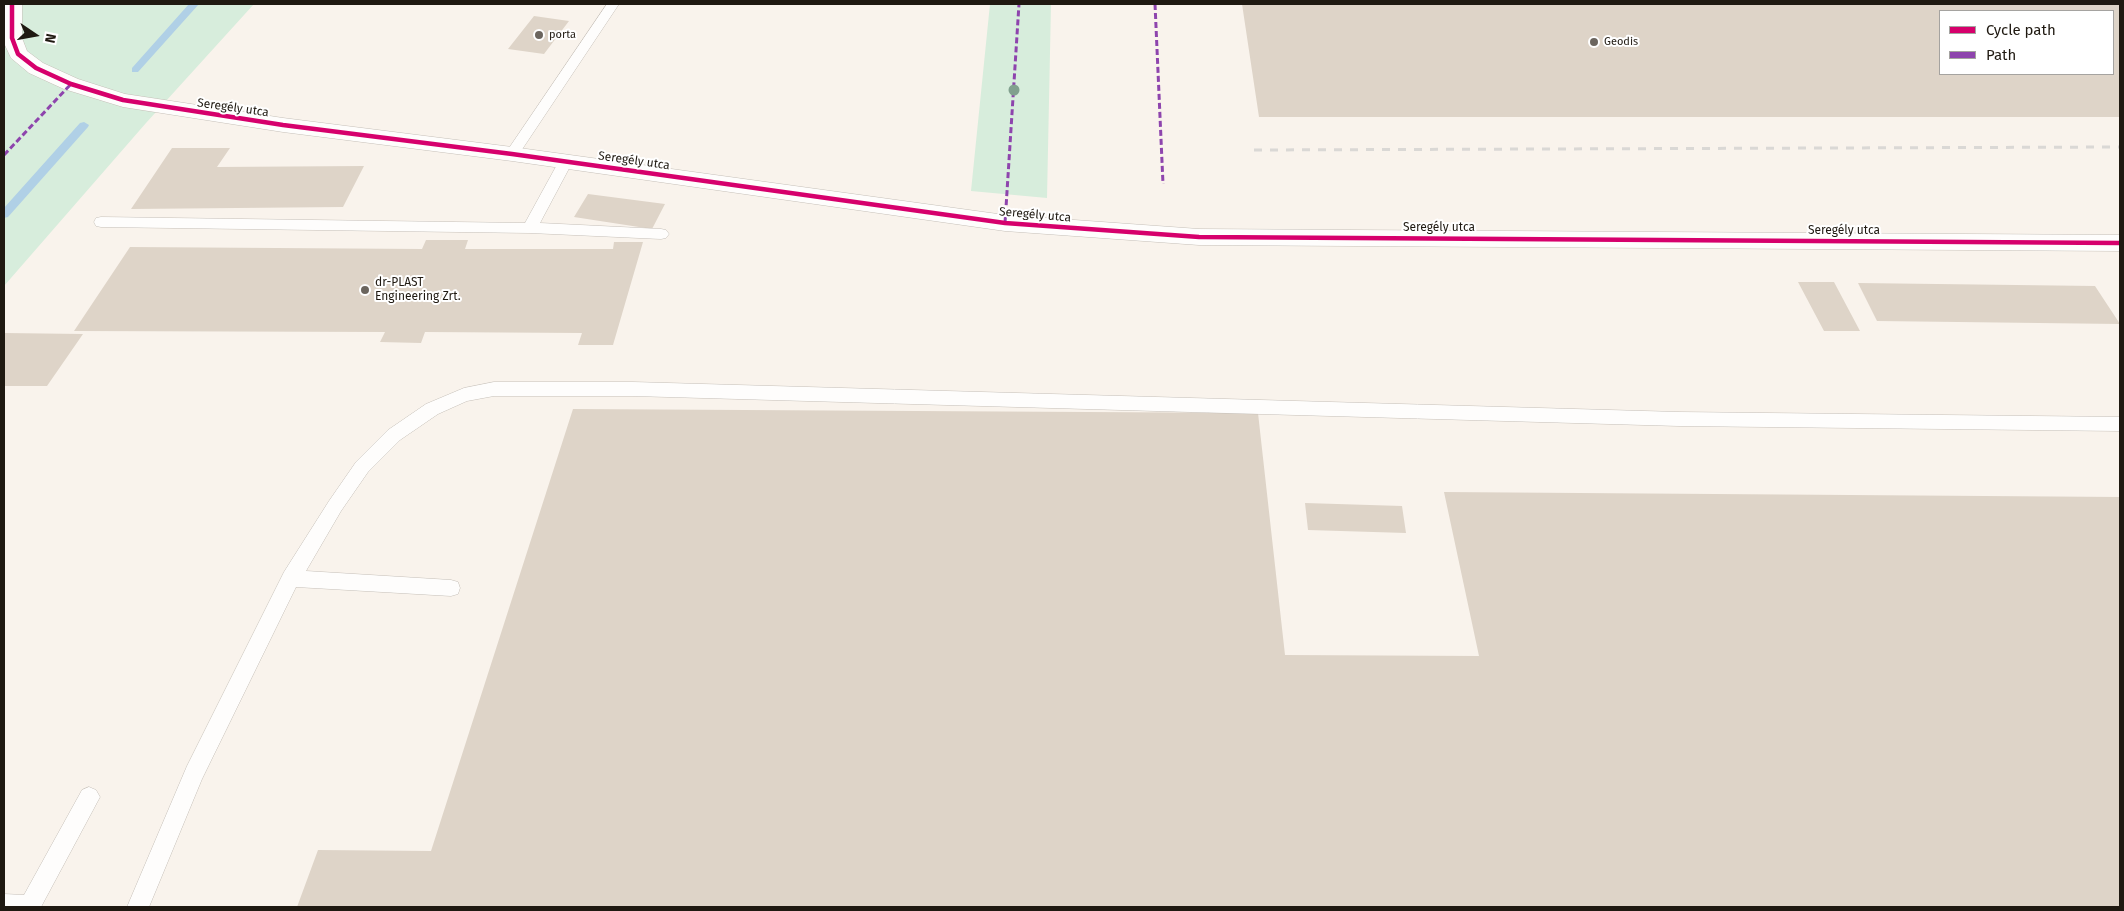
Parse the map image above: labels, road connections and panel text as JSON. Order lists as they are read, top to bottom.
{
  "streets": {
    "street": ["Seregély utca"]
  },
  "places": ["porta", "Geodis", "dr-PLAST Engineering Zrt."],
  "legend": ["Cycle path", "Path"],
  "north": "right"
}
